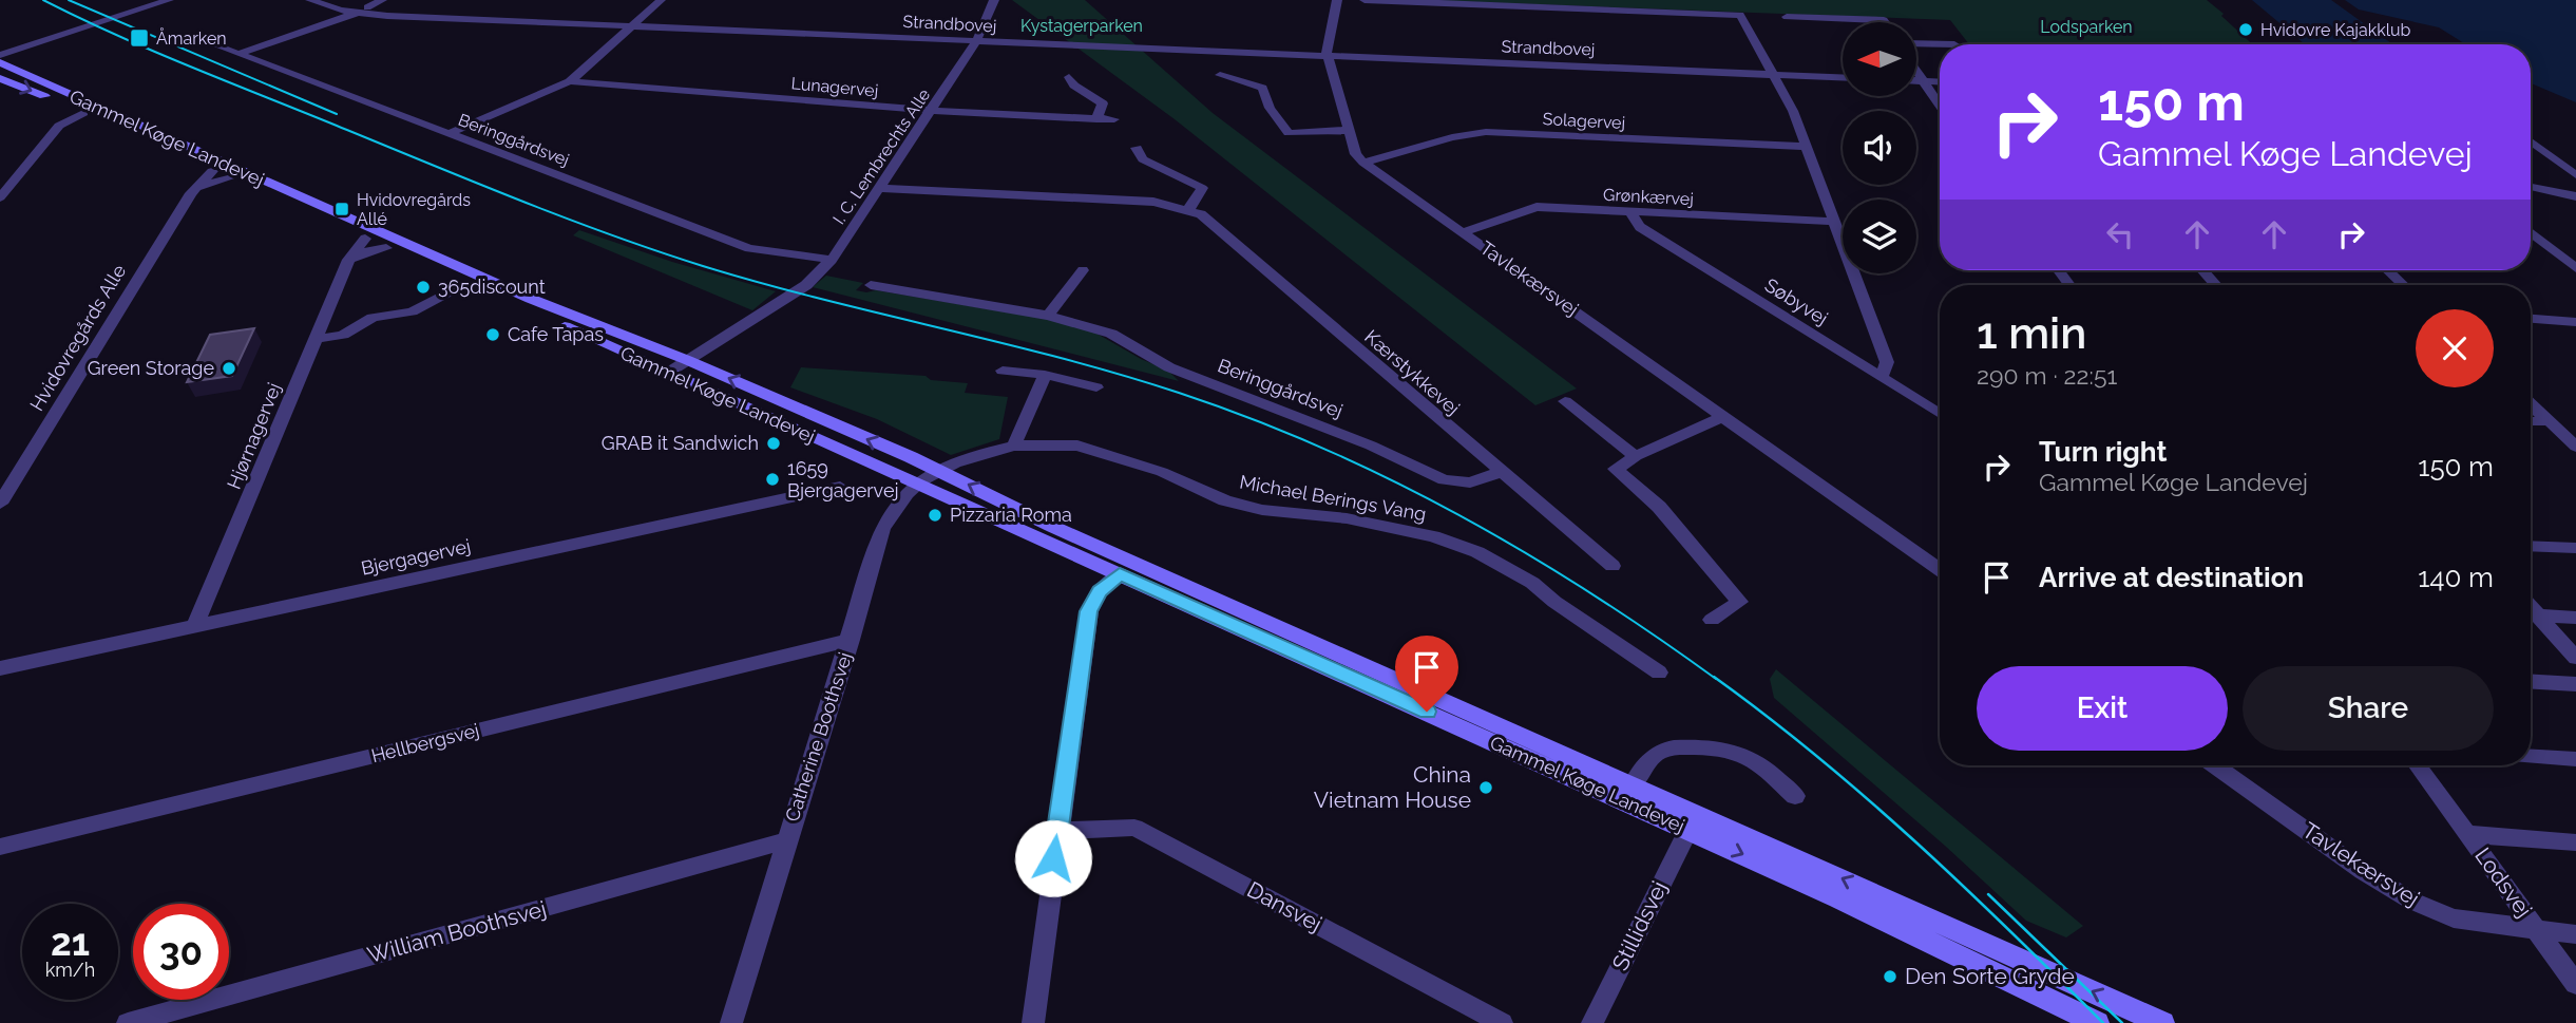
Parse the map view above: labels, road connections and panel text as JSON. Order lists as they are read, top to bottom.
{
  "streets": {
    "main road": ["Gammel Køge Landevej"],
    "street": [
      "Strandbovej",
      "Lunagervej",
      "Solagervej",
      "Beringgårdsvej",
      "I. C. Lembrechts Alle",
      "Grønkærvej",
      "Tavlekærsvej",
      "Søbyvej",
      "Hvidovregårds Alle",
      "Kærstykkevej",
      "Hjørnagervej",
      "Michael Berings Vang",
      "Bjergagervej",
      "Catherine Boothsvej",
      "Hellbergsvej",
      "Lodsvej",
      "Dansvej",
      "Stillidsvej",
      "William Boothsvej"
    ]
  },
  "crossings": [
    ["Strandbovej", "I. C. Lembrechts Alle"],
    ["Lunagervej", "I. C. Lembrechts Alle"],
    ["Solagervej", "Tavlekærsvej"],
    ["Gammel Køge Landevej", "I. C. Lembrechts Alle"],
    ["Gammel Køge Landevej", "Hvidovregårds Alle"],
    ["Gammel Køge Landevej", "Hjørnagervej"],
    ["Gammel Køge Landevej", "Michael Berings Vang"],
    ["Gammel Køge Landevej", "Catherine Boothsvej"],
    ["Gammel Køge Landevej", "Stillidsvej"],
    ["Beringgårdsvej", "I. C. Lembrechts Alle"],
    ["Beringgårdsvej", "Kærstykkevej"],
    ["I. C. Lembrechts Alle", "Kærstykkevej"],
    ["Grønkærvej", "Tavlekærsvej"],
    ["Grønkærvej", "Søbyvej"],
    ["Tavlekærsvej", "Lodsvej"],
    ["Hjørnagervej", "Bjergagervej"],
    ["Michael Berings Vang", "Catherine Boothsvej"],
    ["Catherine Boothsvej", "Hellbergsvej"],
    ["Catherine Boothsvej", "William Boothsvej"]
  ],
  "parks": ["Kystagerparken", "Lodsparken"],
  "places": {
    "other": [
      "Hvidovre Kajakklub",
      "365discount",
      "Cafe Tapas",
      "Green Storage",
      "GRAB it Sandwich",
      "1659 Bjergagervej",
      "Pizzaria Roma",
      "China Vietnam House",
      "Den Sorte Gryde"
    ],
    "transit": ["Åmarken", "Hvidovregårds Allé"]
  },
  "north": "left",
  "page": {
    "turn": ["150 m", "Gammel Køge Landevej"],
    "heading": ["1 min", "290 m · 22:51"],
    "list": [
      {
        "name": "Turn right",
        "note": "Gammel Køge Landevej",
        "value": "150 m"
      },
      {
        "name": "Arrive at destination",
        "value": "140 m"
      }
    ],
    "buttons": ["Exit", "Share"],
    "speed": "21 km/h",
    "limit": "30"
  }
}
